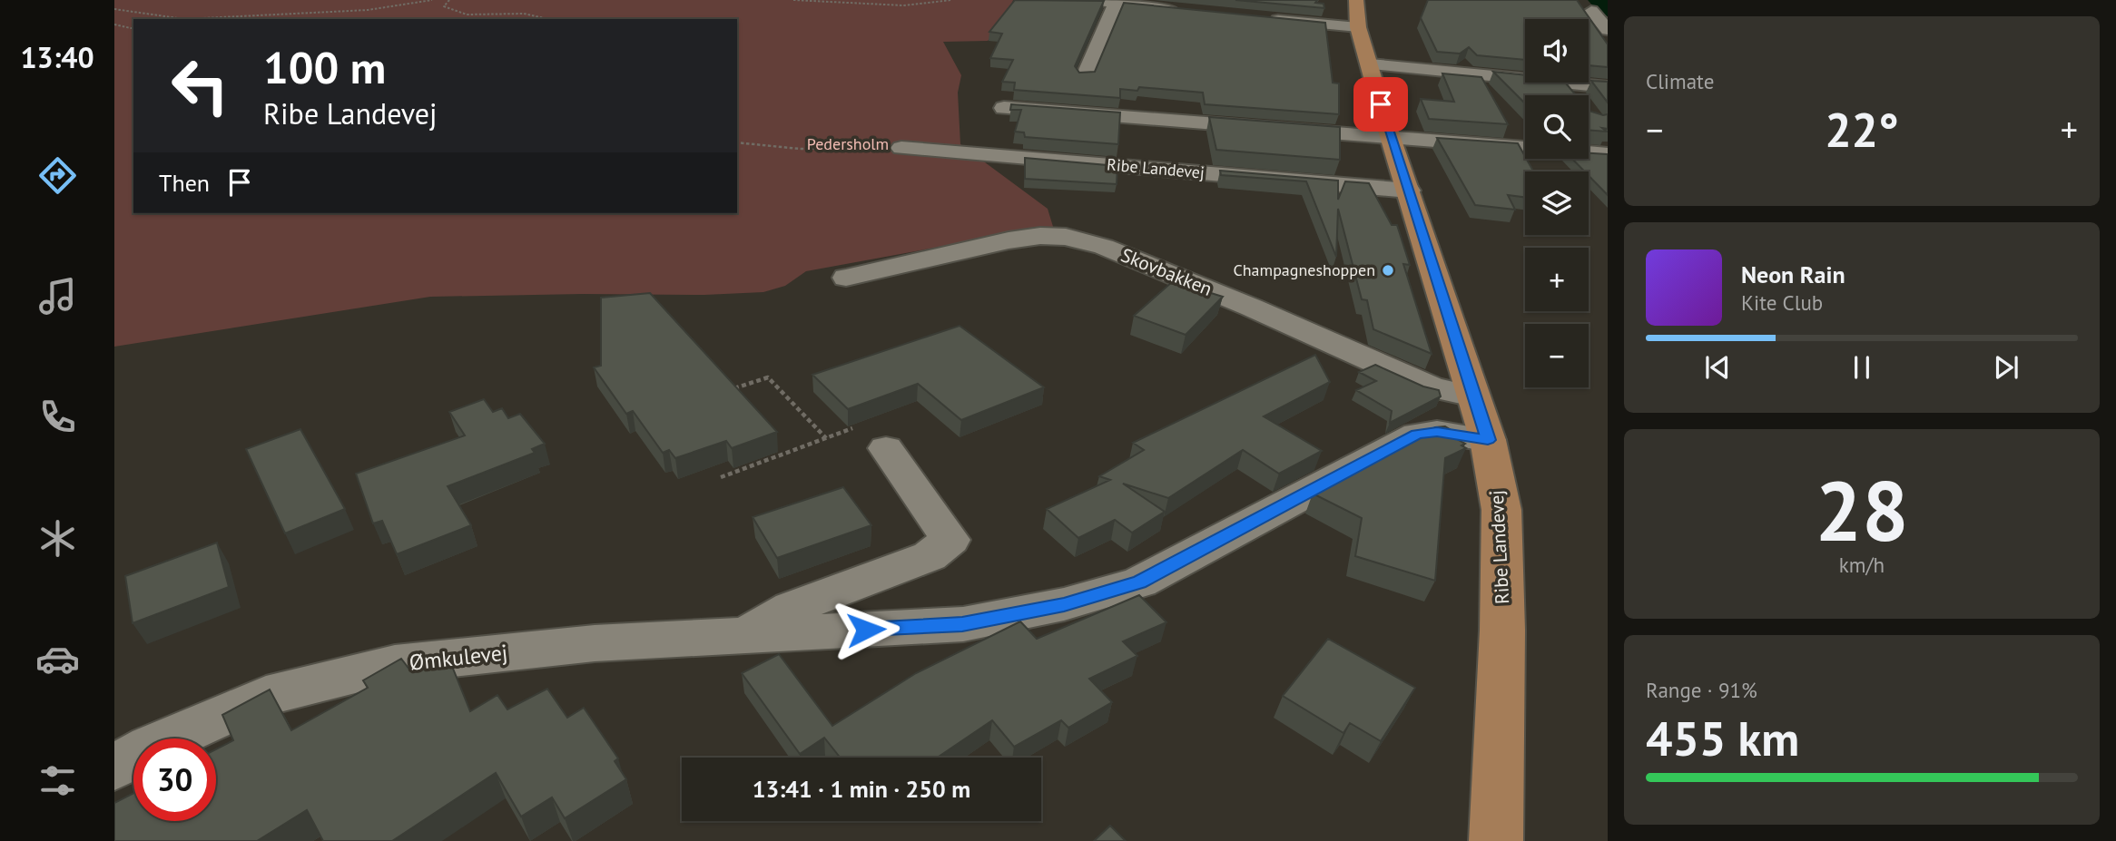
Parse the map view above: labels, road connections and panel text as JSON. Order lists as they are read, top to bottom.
{
  "streets": {
    "main road": ["Ribe Landevej"],
    "street": ["Skovbakken", "Ømkulevej"]
  },
  "crossings": [
    ["Ribe Landevej", "Skovbakken"],
    ["Ribe Landevej", "Ømkulevej"]
  ],
  "parks": ["Pedersholm"],
  "places": ["Champagneshoppen"],
  "page": {
    "tabs": "13:40",
    "tile": [
      "Climate",
      ["28", "km/h"],
      ["Range · 91%", "455 km"]
    ],
    "map_buttons": ["+", "−"],
    "turn": ["100 m", "Ribe Landevej"],
    "heat": ["−", "22°", "+"],
    "then": "Then",
    "song": ["Neon Rain", "Kite Club"],
    "limit": "30",
    "trip": "13:41 · 1 min · 250 m"
  }
}
